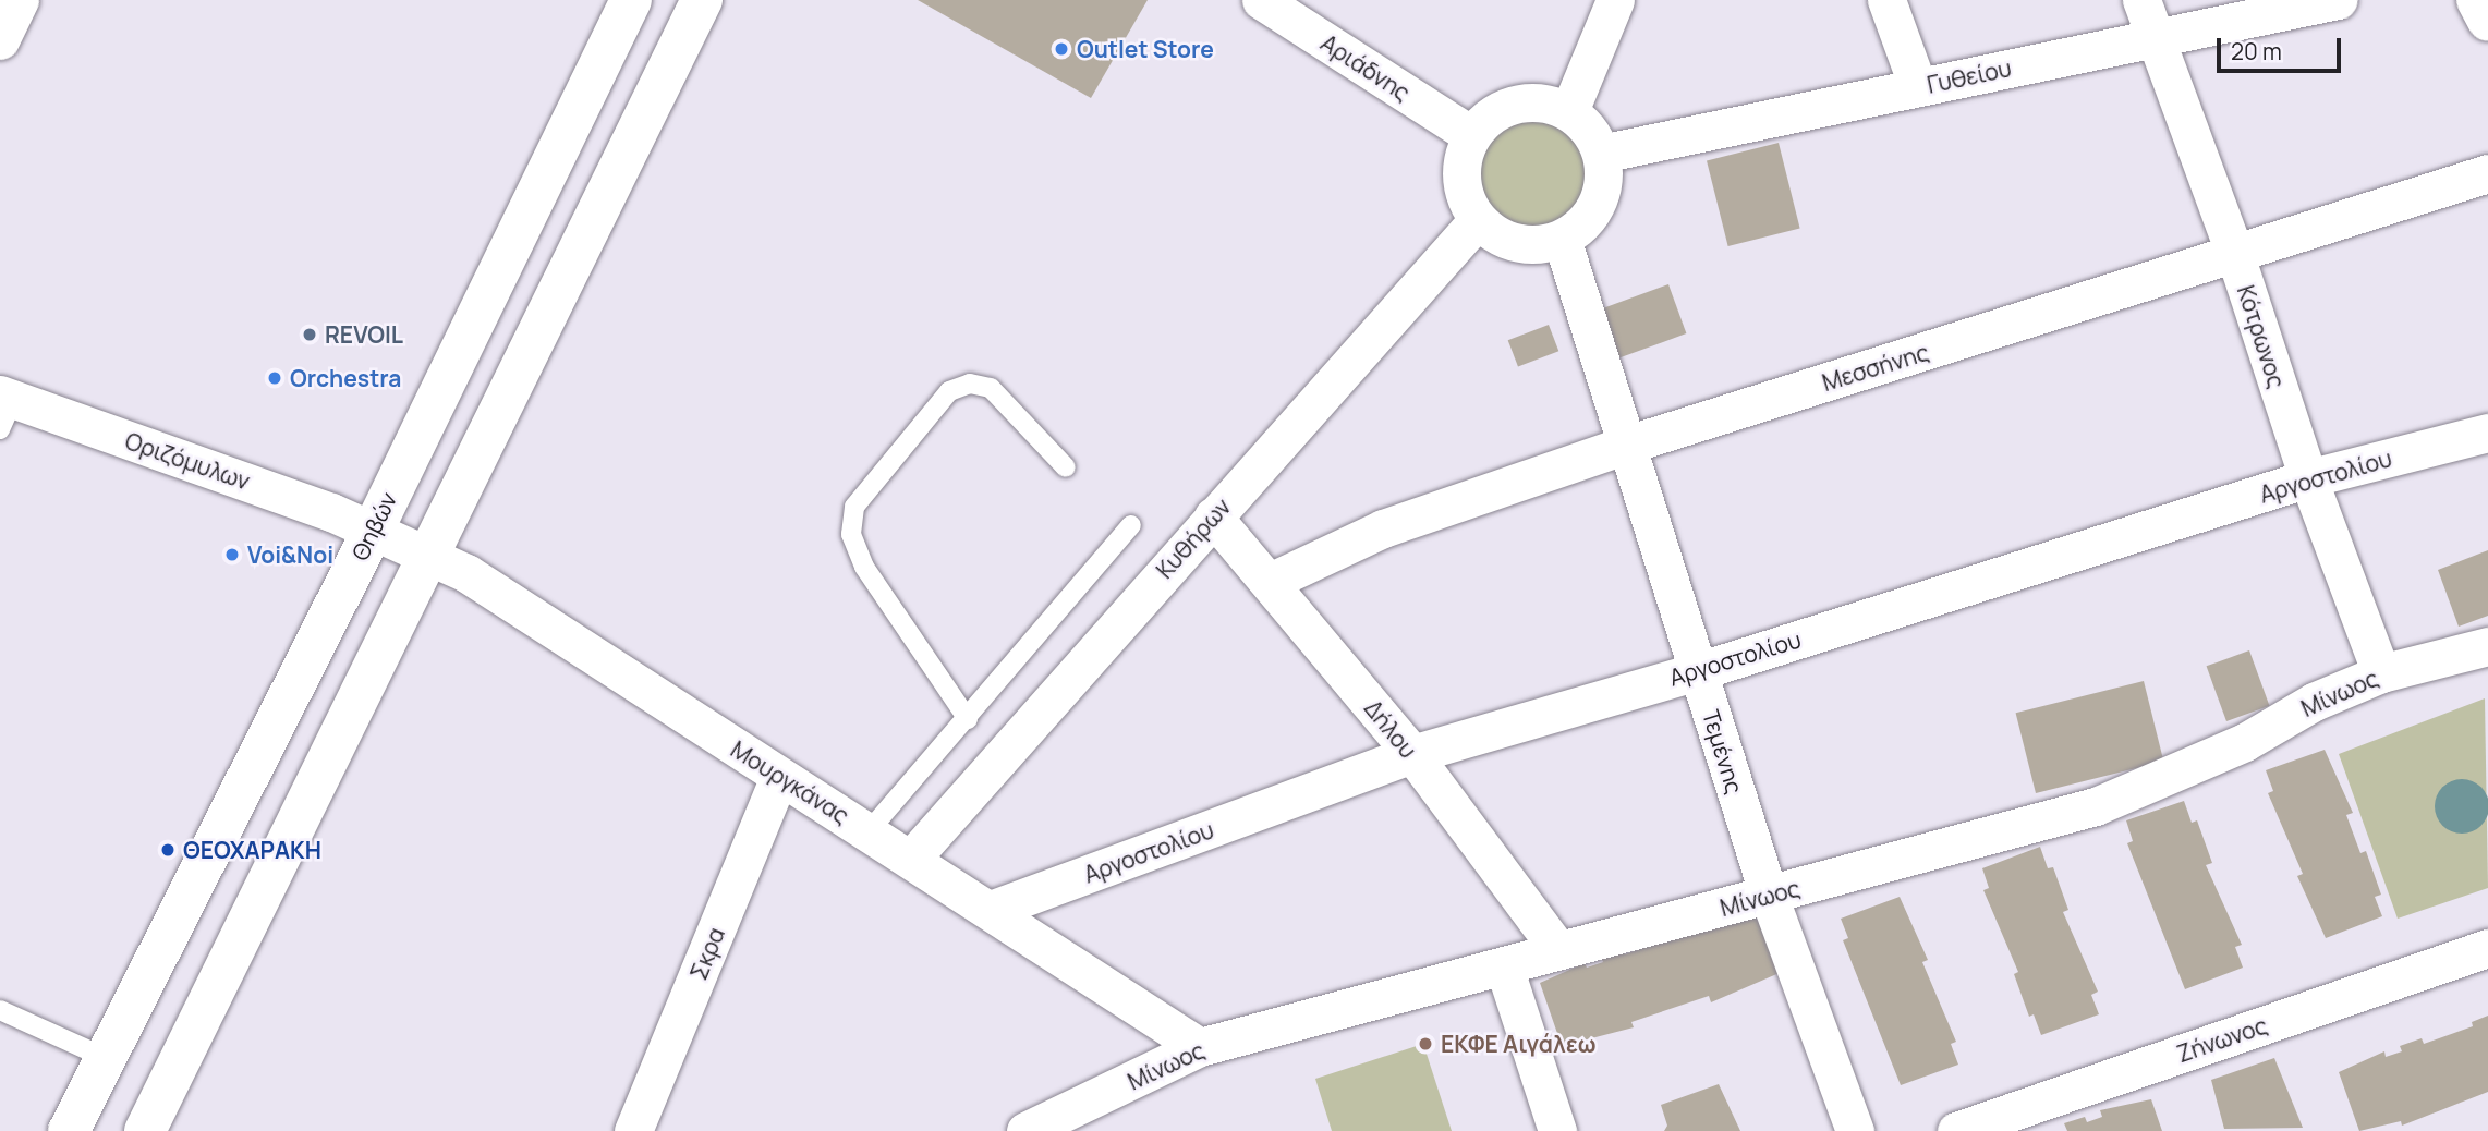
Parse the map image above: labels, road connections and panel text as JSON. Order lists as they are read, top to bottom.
{
  "streets": {
    "main road": ["Θηβών"],
    "street": [
      "Αριάδνης",
      "Γυθείου",
      "Κότρωνος",
      "Μεσσήνης",
      "Οριζόμυλων",
      "Αργοστολίου",
      "Κυθήρων",
      "Μίνωος",
      "Δήλου",
      "Τεμένης",
      "Μουργκάνας",
      "Σκρα",
      "Ζήνωνος"
    ]
  },
  "crossings": [
    ["Αριάδνης", "Γυθείου"],
    ["Αριάδνης", "Κυθήρων"],
    ["Αριάδνης", "Τεμένης"],
    ["Γυθείου", "Κότρωνος"],
    ["Γυθείου", "Κυθήρων"],
    ["Γυθείου", "Τεμένης"],
    ["Κότρωνος", "Μεσσήνης"],
    ["Κότρωνος", "Αργοστολίου"],
    ["Κότρωνος", "Μίνωος"],
    ["Μεσσήνης", "Δήλου"],
    ["Μεσσήνης", "Τεμένης"],
    ["Οριζόμυλων", "Θηβών"],
    ["Οριζόμυλων", "Μουργκάνας"],
    ["Αργοστολίου", "Δήλου"],
    ["Αργοστολίου", "Τεμένης"],
    ["Αργοστολίου", "Μουργκάνας"],
    ["Θηβών", "Μουργκάνας"],
    ["Κυθήρων", "Δήλου"],
    ["Κυθήρων", "Τεμένης"],
    ["Κυθήρων", "Μουργκάνας"],
    ["Μίνωος", "Δήλου"],
    ["Μίνωος", "Τεμένης"],
    ["Μίνωος", "Μουργκάνας"],
    ["Μουργκάνας", "Σκρα"]
  ],
  "places": [
    "Outlet Store",
    "REVOIL",
    "Orchestra",
    "Voi&Noi",
    "ΘΕΟΧΑΡΑΚΗ",
    "ΕΚΦΕ Αιγάλεω"
  ],
  "scale_bar": "20 m"
}
